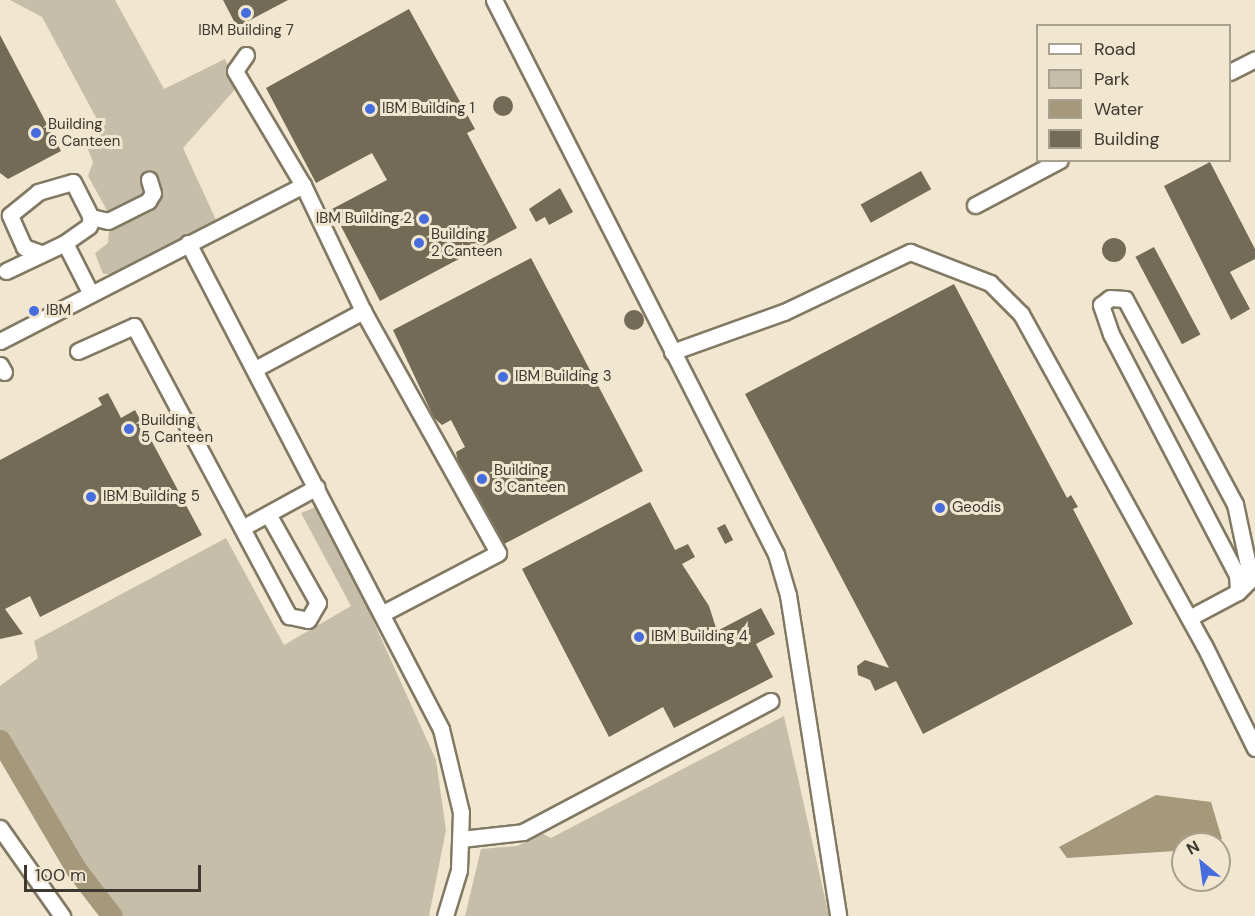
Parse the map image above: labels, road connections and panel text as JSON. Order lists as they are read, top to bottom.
{
  "places": [
    "IBM Building 7",
    "IBM Building 1",
    "Building 6 Canteen",
    "IBM Building 2",
    "Building 2 Canteen",
    "IBM",
    "IBM Building 3",
    "Building 5 Canteen",
    "Building 3 Canteen",
    "IBM Building 5",
    "Geodis",
    "IBM Building 4"
  ],
  "legend": [
    "Road",
    "Park",
    "Water",
    "Building"
  ],
  "scale_bar": "100 m",
  "north": "top left"
}
